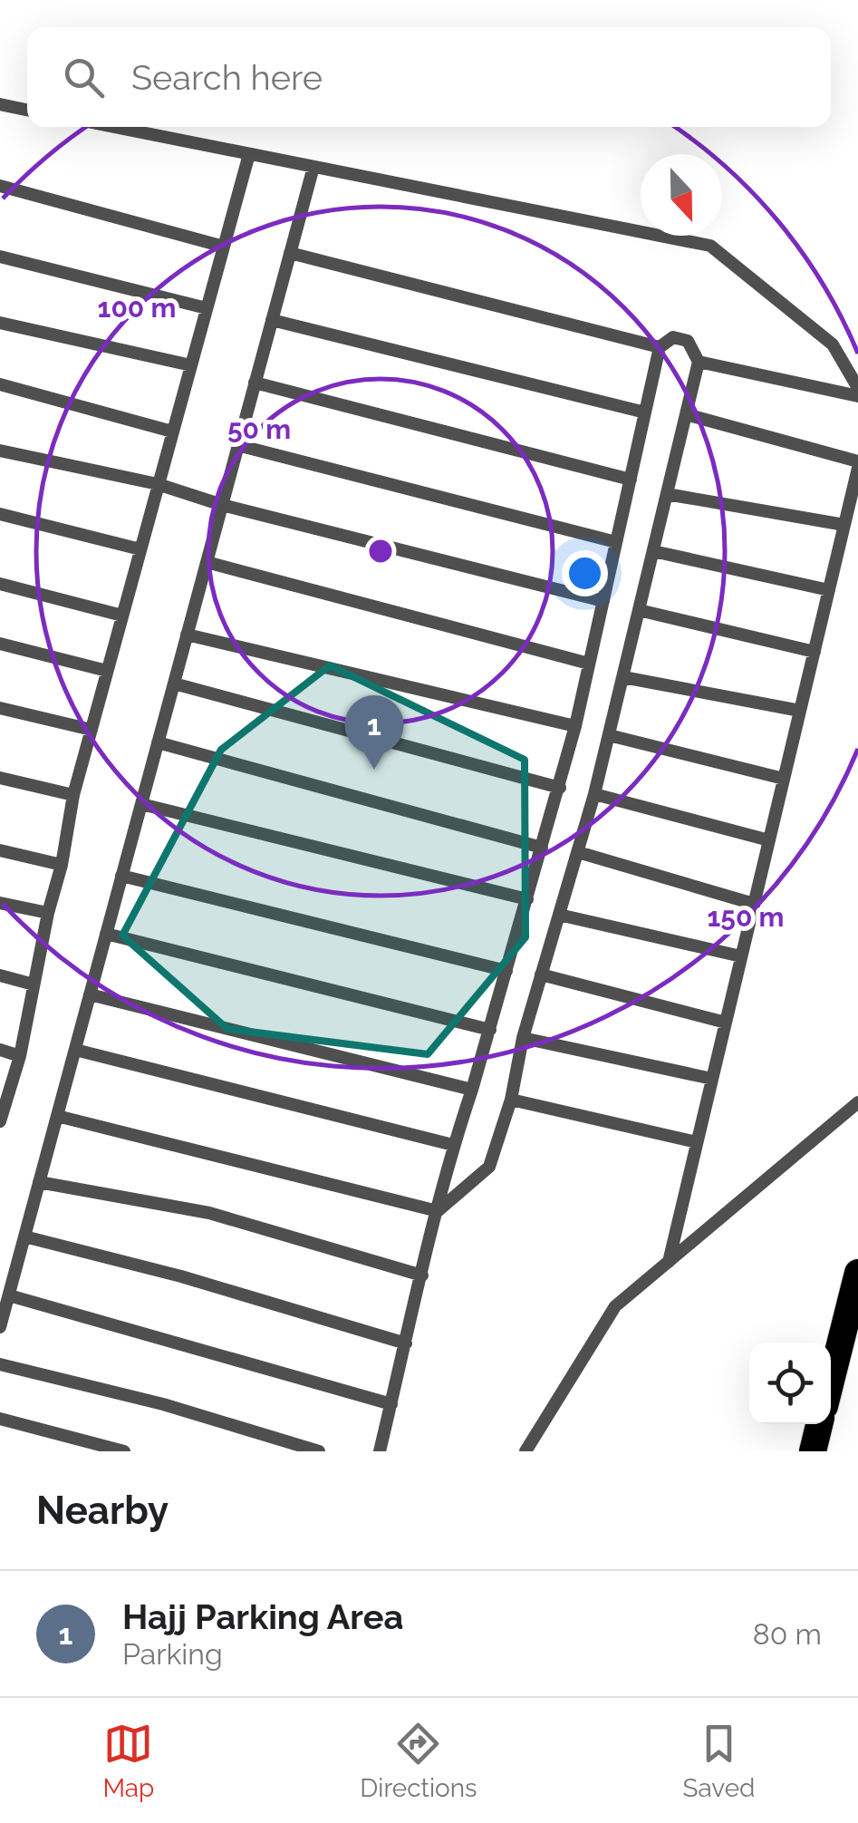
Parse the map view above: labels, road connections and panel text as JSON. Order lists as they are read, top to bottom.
{
  "north": "bottom",
  "page": {
    "search": "Search here",
    "pins": "1",
    "heading": "Nearby",
    "list": [
      {
        "mark": "1",
        "name": "Hajj Parking Area",
        "note": "Parking",
        "value": "80 m"
      }
    ],
    "nav": ["Map", "Directions", "Saved"]
  },
  "rings": ["100 m", "50 m", "150 m"]
}
